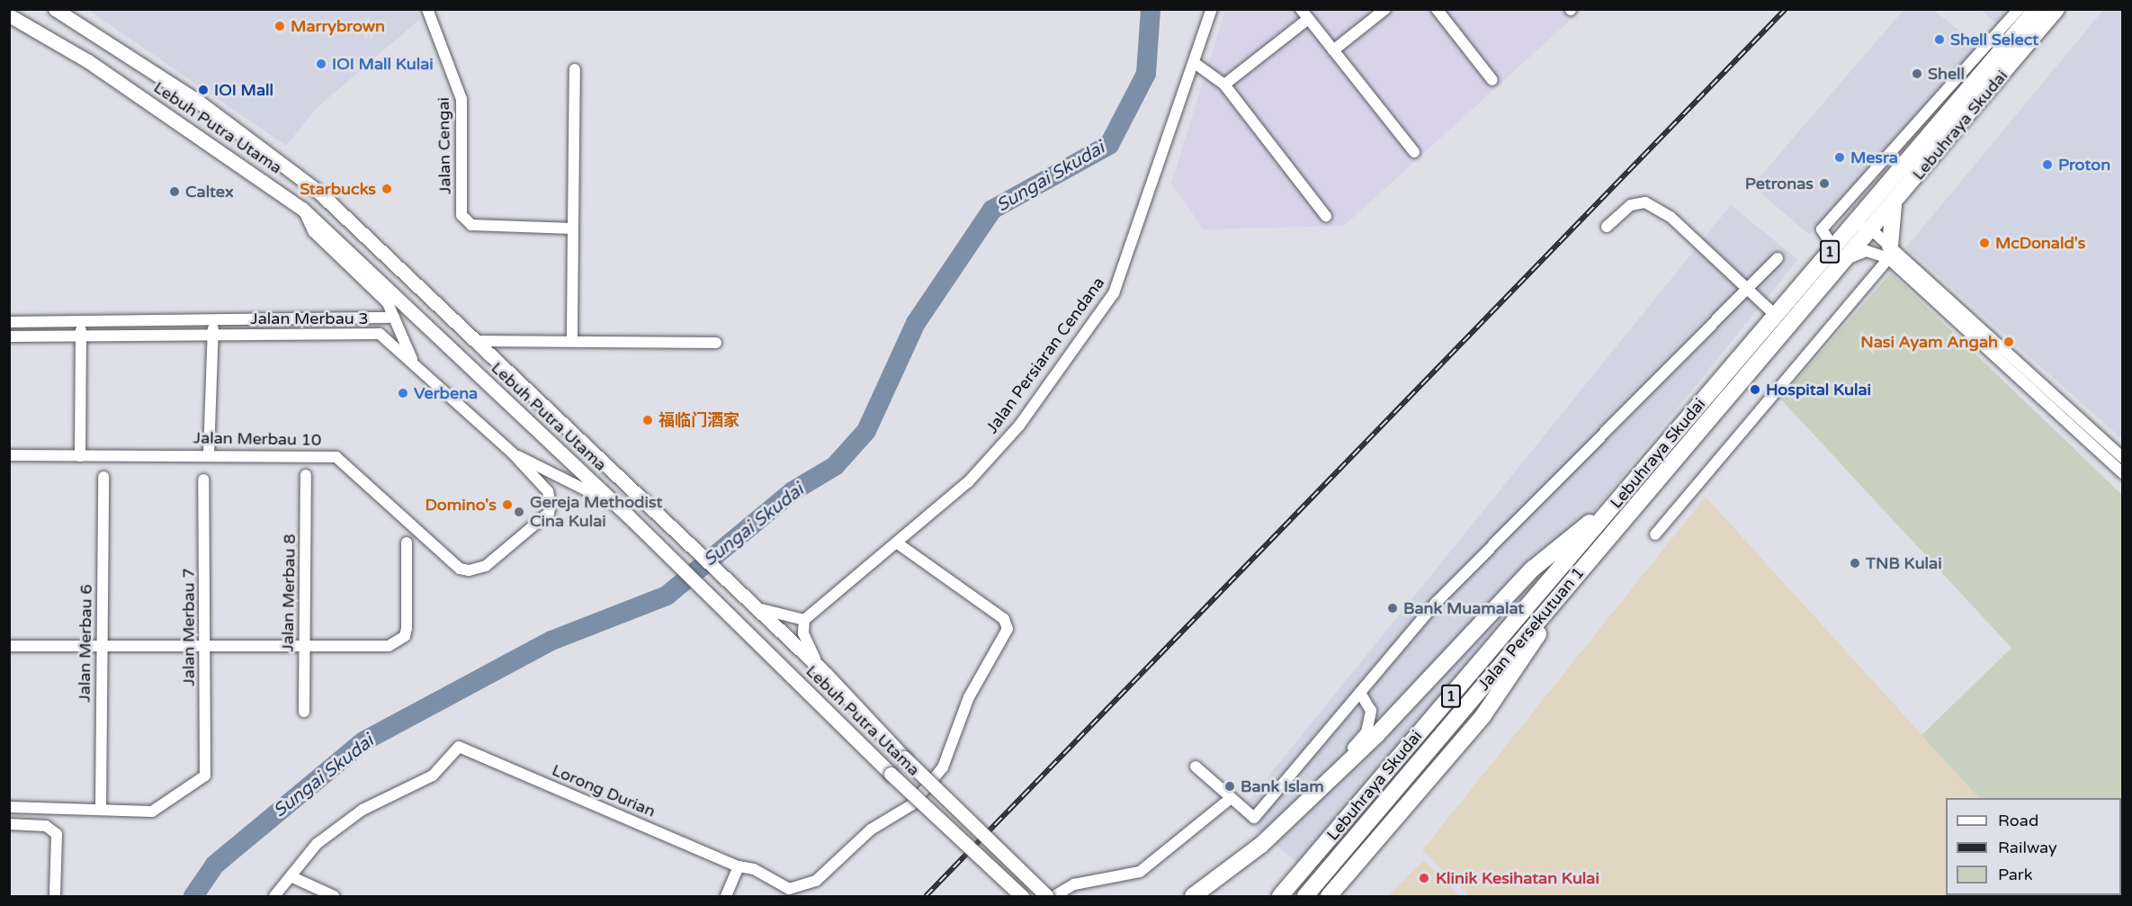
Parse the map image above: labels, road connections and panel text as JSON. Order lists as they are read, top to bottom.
{
  "streets": {
    "highway": ["Lebuhraya Skudai", "1", "Jalan Persekutuan 1"],
    "main road": ["Lebuh Putra Utama"],
    "street": [
      "Jalan Cengai",
      "Jalan Merbau 3",
      "Jalan Persiaran Cendana",
      "Jalan Merbau 10",
      "Jalan Merbau 8",
      "Jalan Merbau 7",
      "Jalan Merbau 6",
      "Lorong Durian"
    ]
  },
  "crossings": [
    ["Lebuhraya Skudai", "Jalan Persekutuan 1"],
    ["Jalan Merbau 3", "Jalan Merbau 10"],
    ["Jalan Persiaran Cendana", "Lorong Durian"],
    ["Jalan Merbau 7", "Jalan Merbau 6"]
  ],
  "water": ["Sungai Skudai"],
  "places": [
    "Marrybrown",
    "Shell Select",
    "IOI Mall Kulai",
    "Shell",
    "IOI Mall",
    "Mesra",
    "Proton",
    "Petronas",
    "Starbucks",
    "Caltex",
    "McDonald's",
    "Nasi Ayam Angah",
    "Hospital Kulai",
    "Verbena",
    "福临门酒家",
    "Domino's",
    "Gereja Methodist Cina Kulai",
    "TNB Kulai",
    "Bank Muamalat",
    "Bank Islam",
    "Klinik Kesihatan Kulai"
  ],
  "legend": ["Road", "Railway", "Park"]
}
